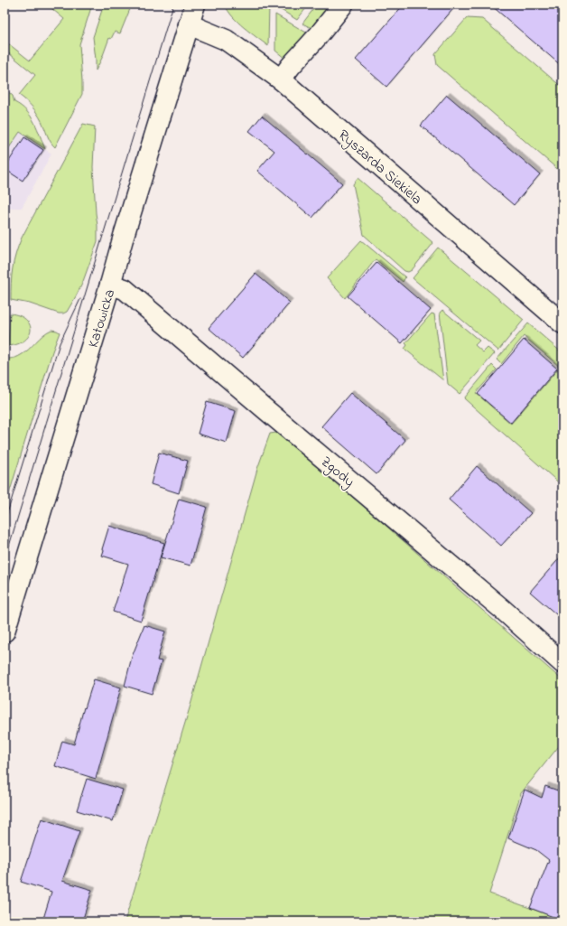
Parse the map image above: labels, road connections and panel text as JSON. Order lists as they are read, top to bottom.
{
  "streets": {
    "street": ["Ryszarda Siekiela", "Katowicka", "Zgody"]
  },
  "crossings": [
    ["Ryszarda Siekiela", "Katowicka"],
    ["Katowicka", "Zgody"]
  ]
}
